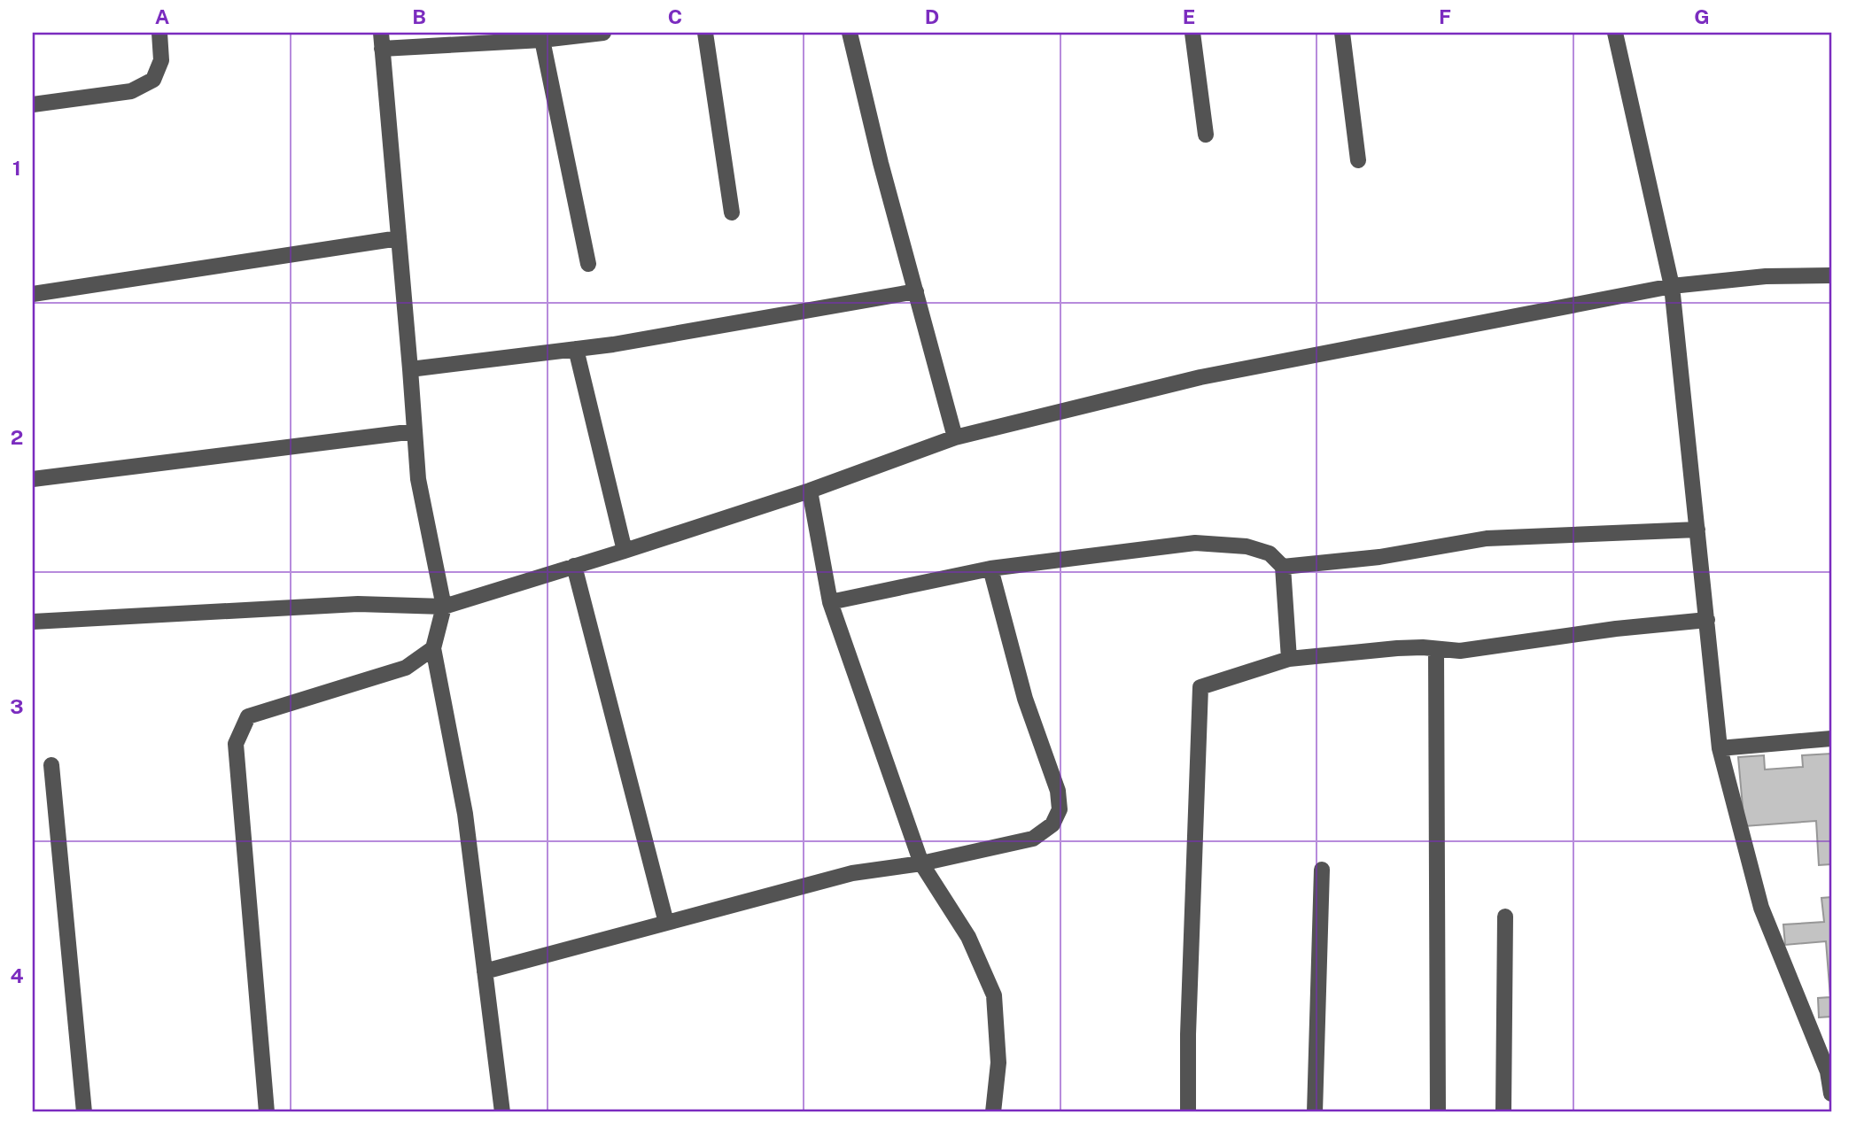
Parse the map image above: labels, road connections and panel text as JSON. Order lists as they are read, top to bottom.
{
  "grid": {
    "columns": [
      "A",
      "B",
      "C",
      "D",
      "E",
      "F",
      "G"
    ],
    "rows": [
      "1",
      "2",
      "3",
      "4"
    ]
  }
}
